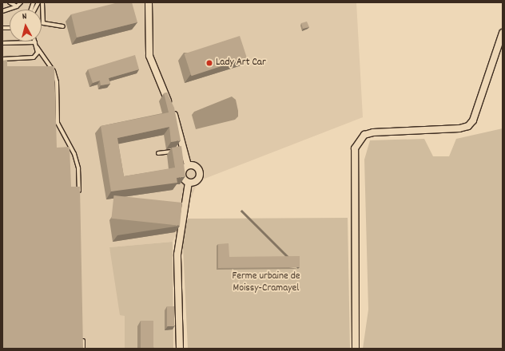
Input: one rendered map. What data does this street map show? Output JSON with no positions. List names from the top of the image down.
{
  "parks": ["Ferme urbaine de Moissy-Cramayel"],
  "places": ["Lady Art Car"],
  "north": "top"
}
